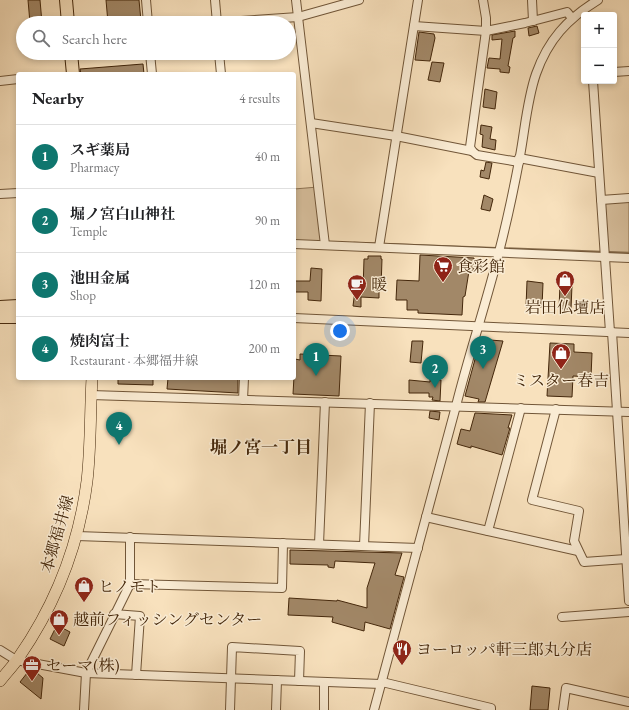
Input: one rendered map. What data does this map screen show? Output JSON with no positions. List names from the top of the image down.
{
  "streets": {
    "main road": ["本郷福井線"]
  },
  "districts": ["堀ノ宮一丁目"],
  "places": {
    "supermarket": ["食彩館"],
    "shop": [
      "岩田仏壇店",
      "ミスター春吉",
      "ヒノモト",
      "越前フィッシングセンター"
    ],
    "cafe": ["暖"],
    "restaurant": ["ヨーロッパ軒三郎丸分店"],
    "office": ["セーマ(株)"]
  },
  "page": {
    "map_buttons": ["+", "−"],
    "search": "Search here",
    "heading": ["Nearby", "4 results"],
    "list": [
      {
        "mark": "1",
        "name": "スギ薬局",
        "note": "Pharmacy",
        "value": "40 m"
      },
      {
        "mark": "2",
        "name": "堀ノ宮白山神社",
        "note": "Temple",
        "value": "90 m"
      },
      {
        "mark": "3",
        "name": "池田金属",
        "note": "Shop",
        "value": "120 m"
      },
      {
        "mark": "4",
        "name": "焼肉富士",
        "note": "Restaurant · 本郷福井線",
        "value": "200 m"
      }
    ],
    "pins": [
      "3",
      "1",
      "2",
      "4"
    ]
  }
}
